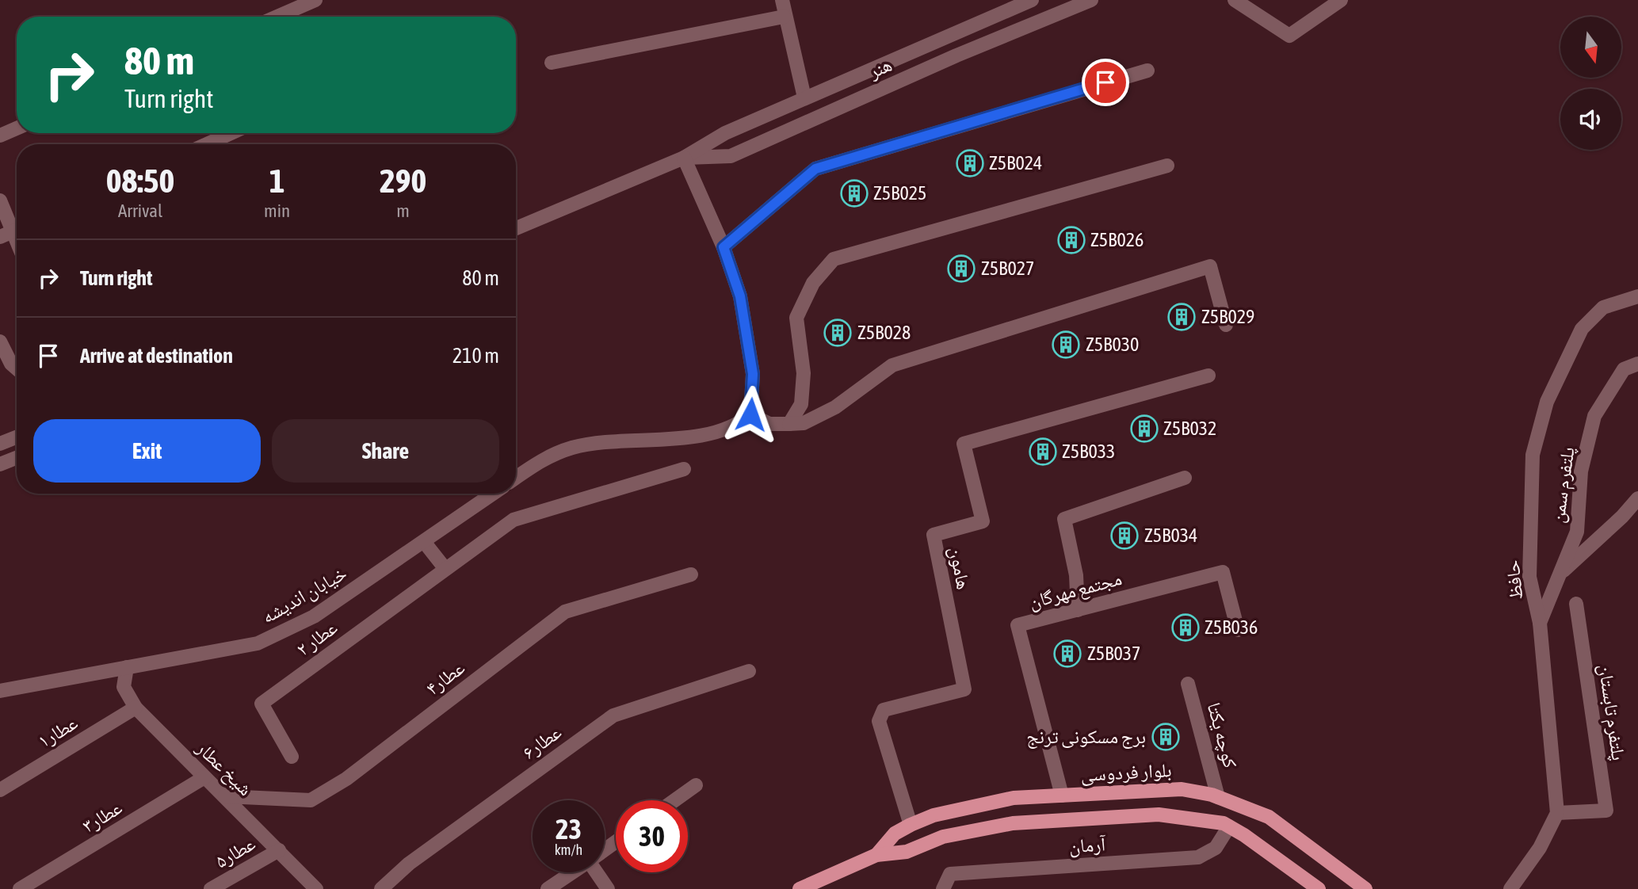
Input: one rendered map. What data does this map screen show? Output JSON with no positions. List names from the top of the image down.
{
  "streets": {
    "main road": ["بلوار فردوسی"],
    "street": [
      "هنر",
      "پلتفرم سمن",
      "هامون",
      "حافظ",
      "مجتمع مهرگان",
      "خیابان اندیشه",
      "عطار ۲",
      "عطار۴",
      "پلتفرم تابستان",
      "عطار۱",
      "کوچه یکتا",
      "عطار۶",
      "شیخ عطار",
      "عطار۳",
      "آرمان",
      "عطار۵"
    ]
  },
  "crossings": [
    ["پلتفرم سمن", "حافظ"],
    ["هامون", "بلوار فردوسی"],
    ["حافظ", "پلتفرم تابستان"],
    ["مجتمع مهرگان", "بلوار فردوسی"],
    ["خیابان اندیشه", "شیخ عطار"],
    ["عطار۴", "شیخ عطار"],
    ["عطار۱", "شیخ عطار"],
    ["کوچه یکتا", "بلوار فردوسی"],
    ["شیخ عطار", "عطار۳"],
    ["شیخ عطار", "عطار۵"],
    ["بلوار فردوسی", "آرمان"]
  ],
  "places": {
    "building": [
      "Z5B024",
      "Z5B025",
      "Z5B026",
      "Z5B027",
      "Z5B029",
      "Z5B028",
      "Z5B030",
      "Z5B032",
      "Z5B033",
      "Z5B034",
      "Z5B036",
      "Z5B037",
      "برج مسکونی ترنج"
    ]
  },
  "north": "bottom",
  "page": {
    "turn": ["80 m", "Turn right"],
    "eta": [
      "08:50",
      "Arrival",
      "1",
      "min",
      "290",
      "m"
    ],
    "list": [
      {
        "name": "Turn right",
        "value": "80 m"
      },
      {
        "name": "Arrive at destination",
        "value": "210 m"
      }
    ],
    "buttons": ["Exit", "Share"],
    "speed": "23 km/h",
    "limit": "30"
  }
}
